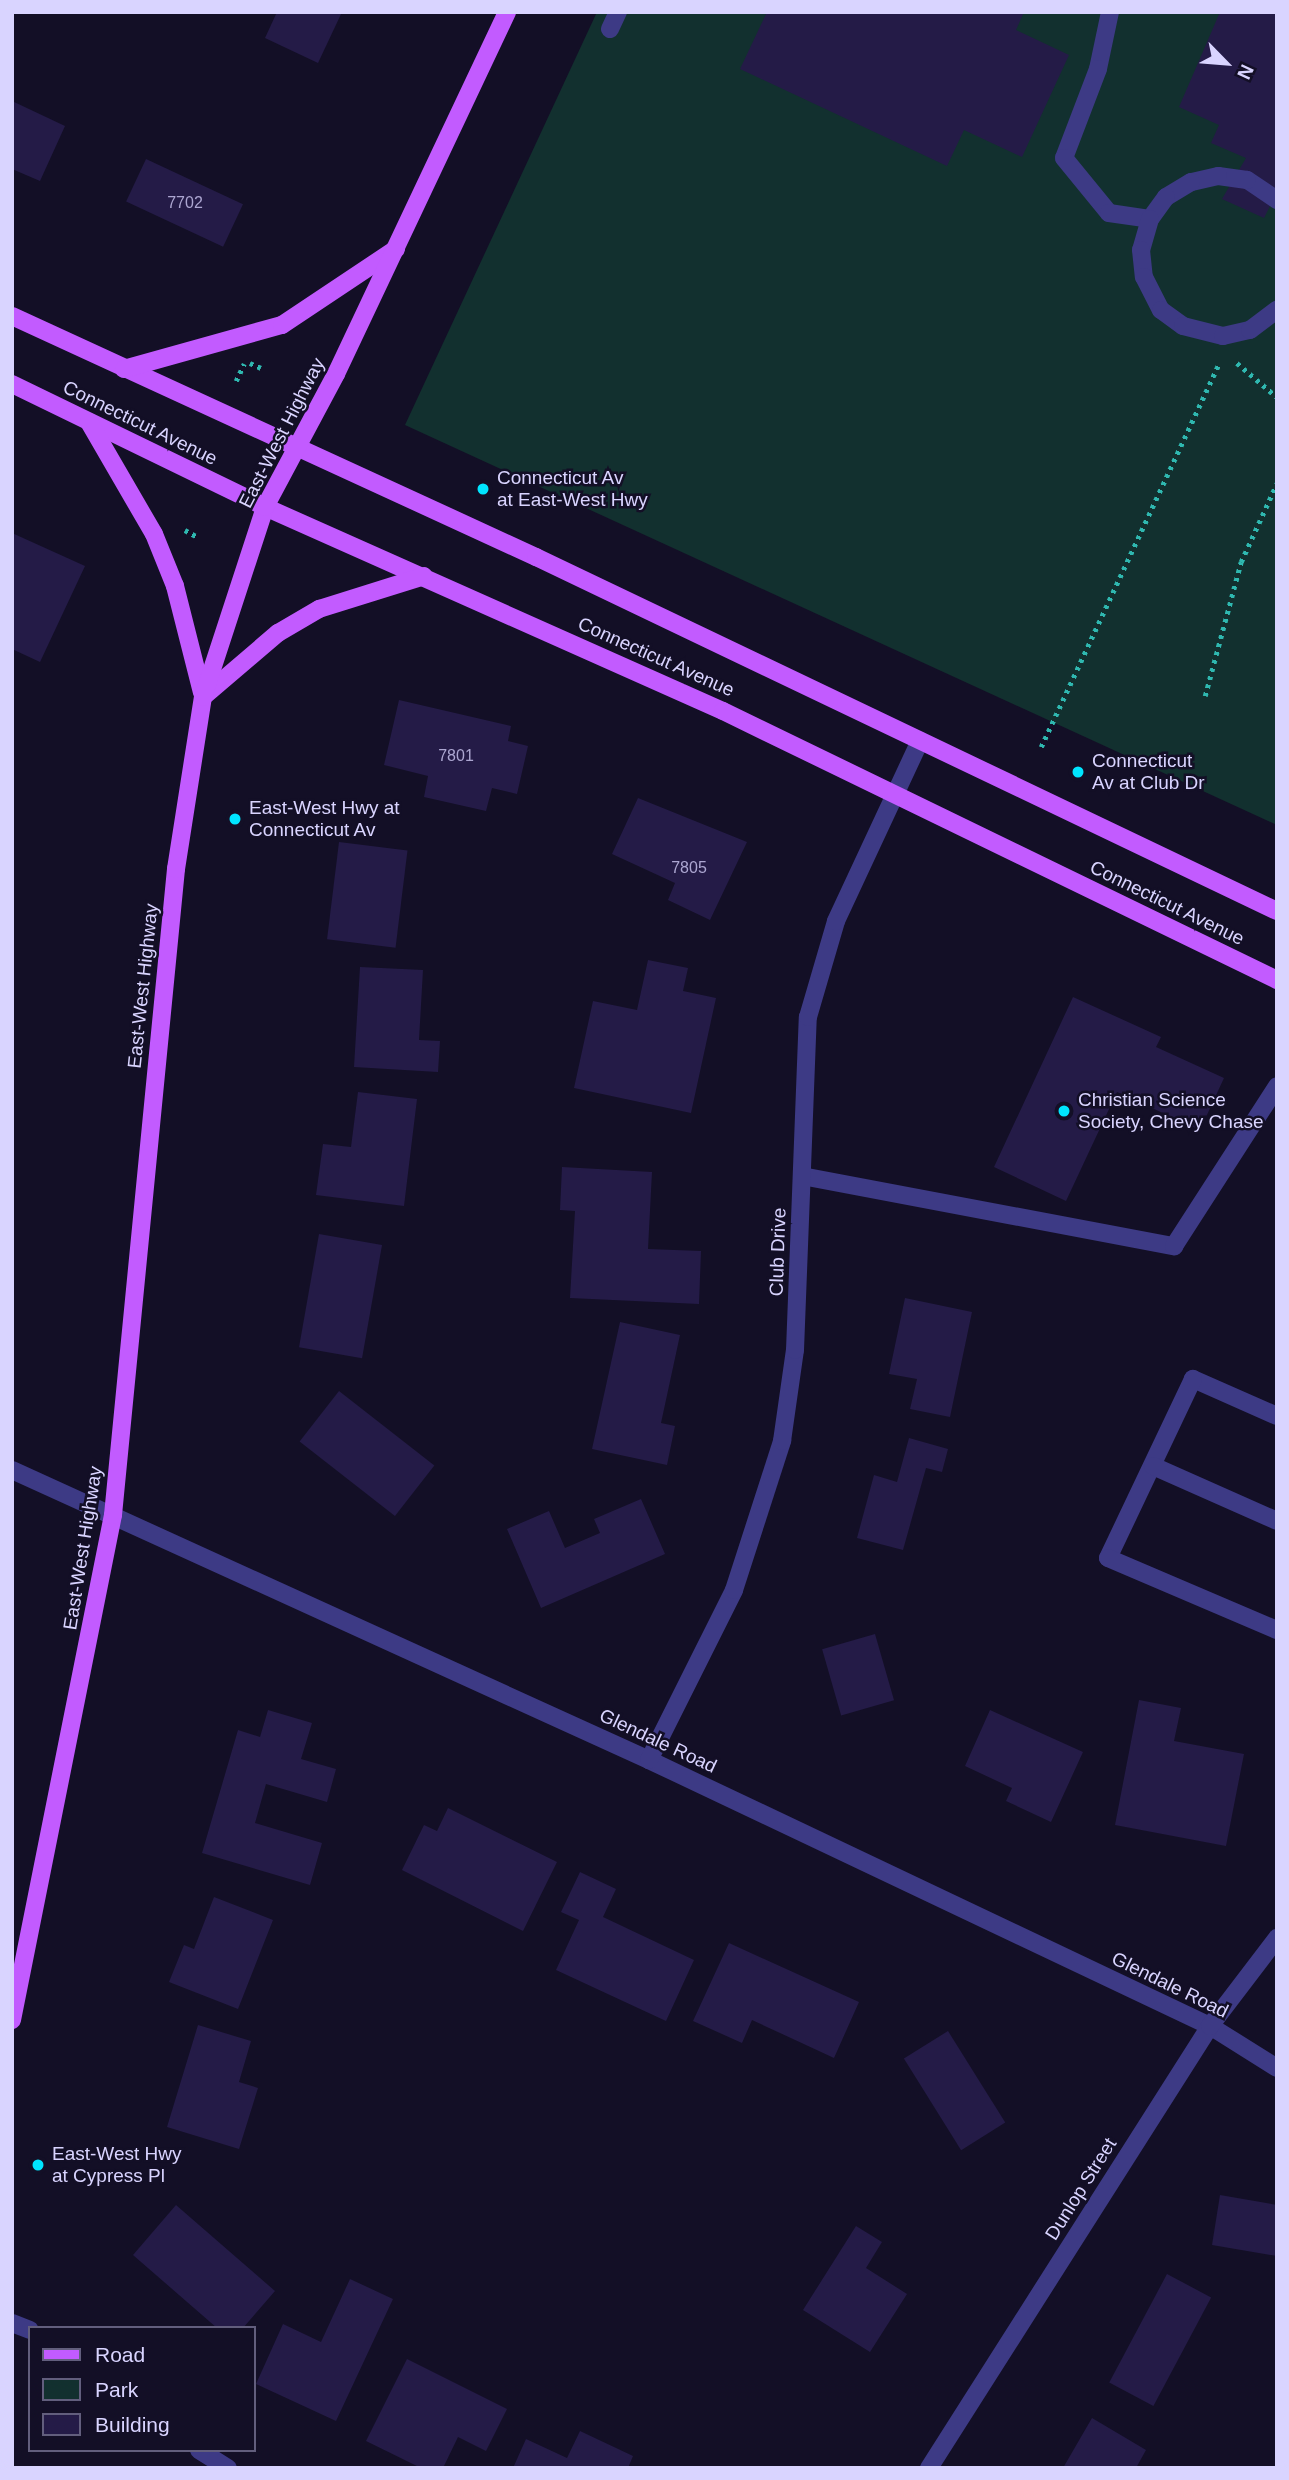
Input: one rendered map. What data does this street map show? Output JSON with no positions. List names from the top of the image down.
{
  "streets": {
    "main road": ["Connecticut Avenue", "East-West Highway"],
    "street": ["Club Drive", "Glendale Road", "Dunlop Street"]
  },
  "crossings": [
    ["Connecticut Avenue", "East-West Highway"],
    ["Connecticut Avenue", "Club Drive"],
    ["East-West Highway", "Glendale Road"],
    ["Club Drive", "Glendale Road"],
    ["Glendale Road", "Dunlop Street"]
  ],
  "places": [
    "Connecticut Av at East-West Hwy",
    "Connecticut Av at Club Dr",
    "East-West Hwy at Connecticut Av",
    "Christian Science Society, Chevy Chase",
    "East-West Hwy at Cypress Pl"
  ],
  "house_numbers": ["7702", "7801", "7805"],
  "legend": ["Road", "Park", "Building"],
  "north": "bottom right"
}
